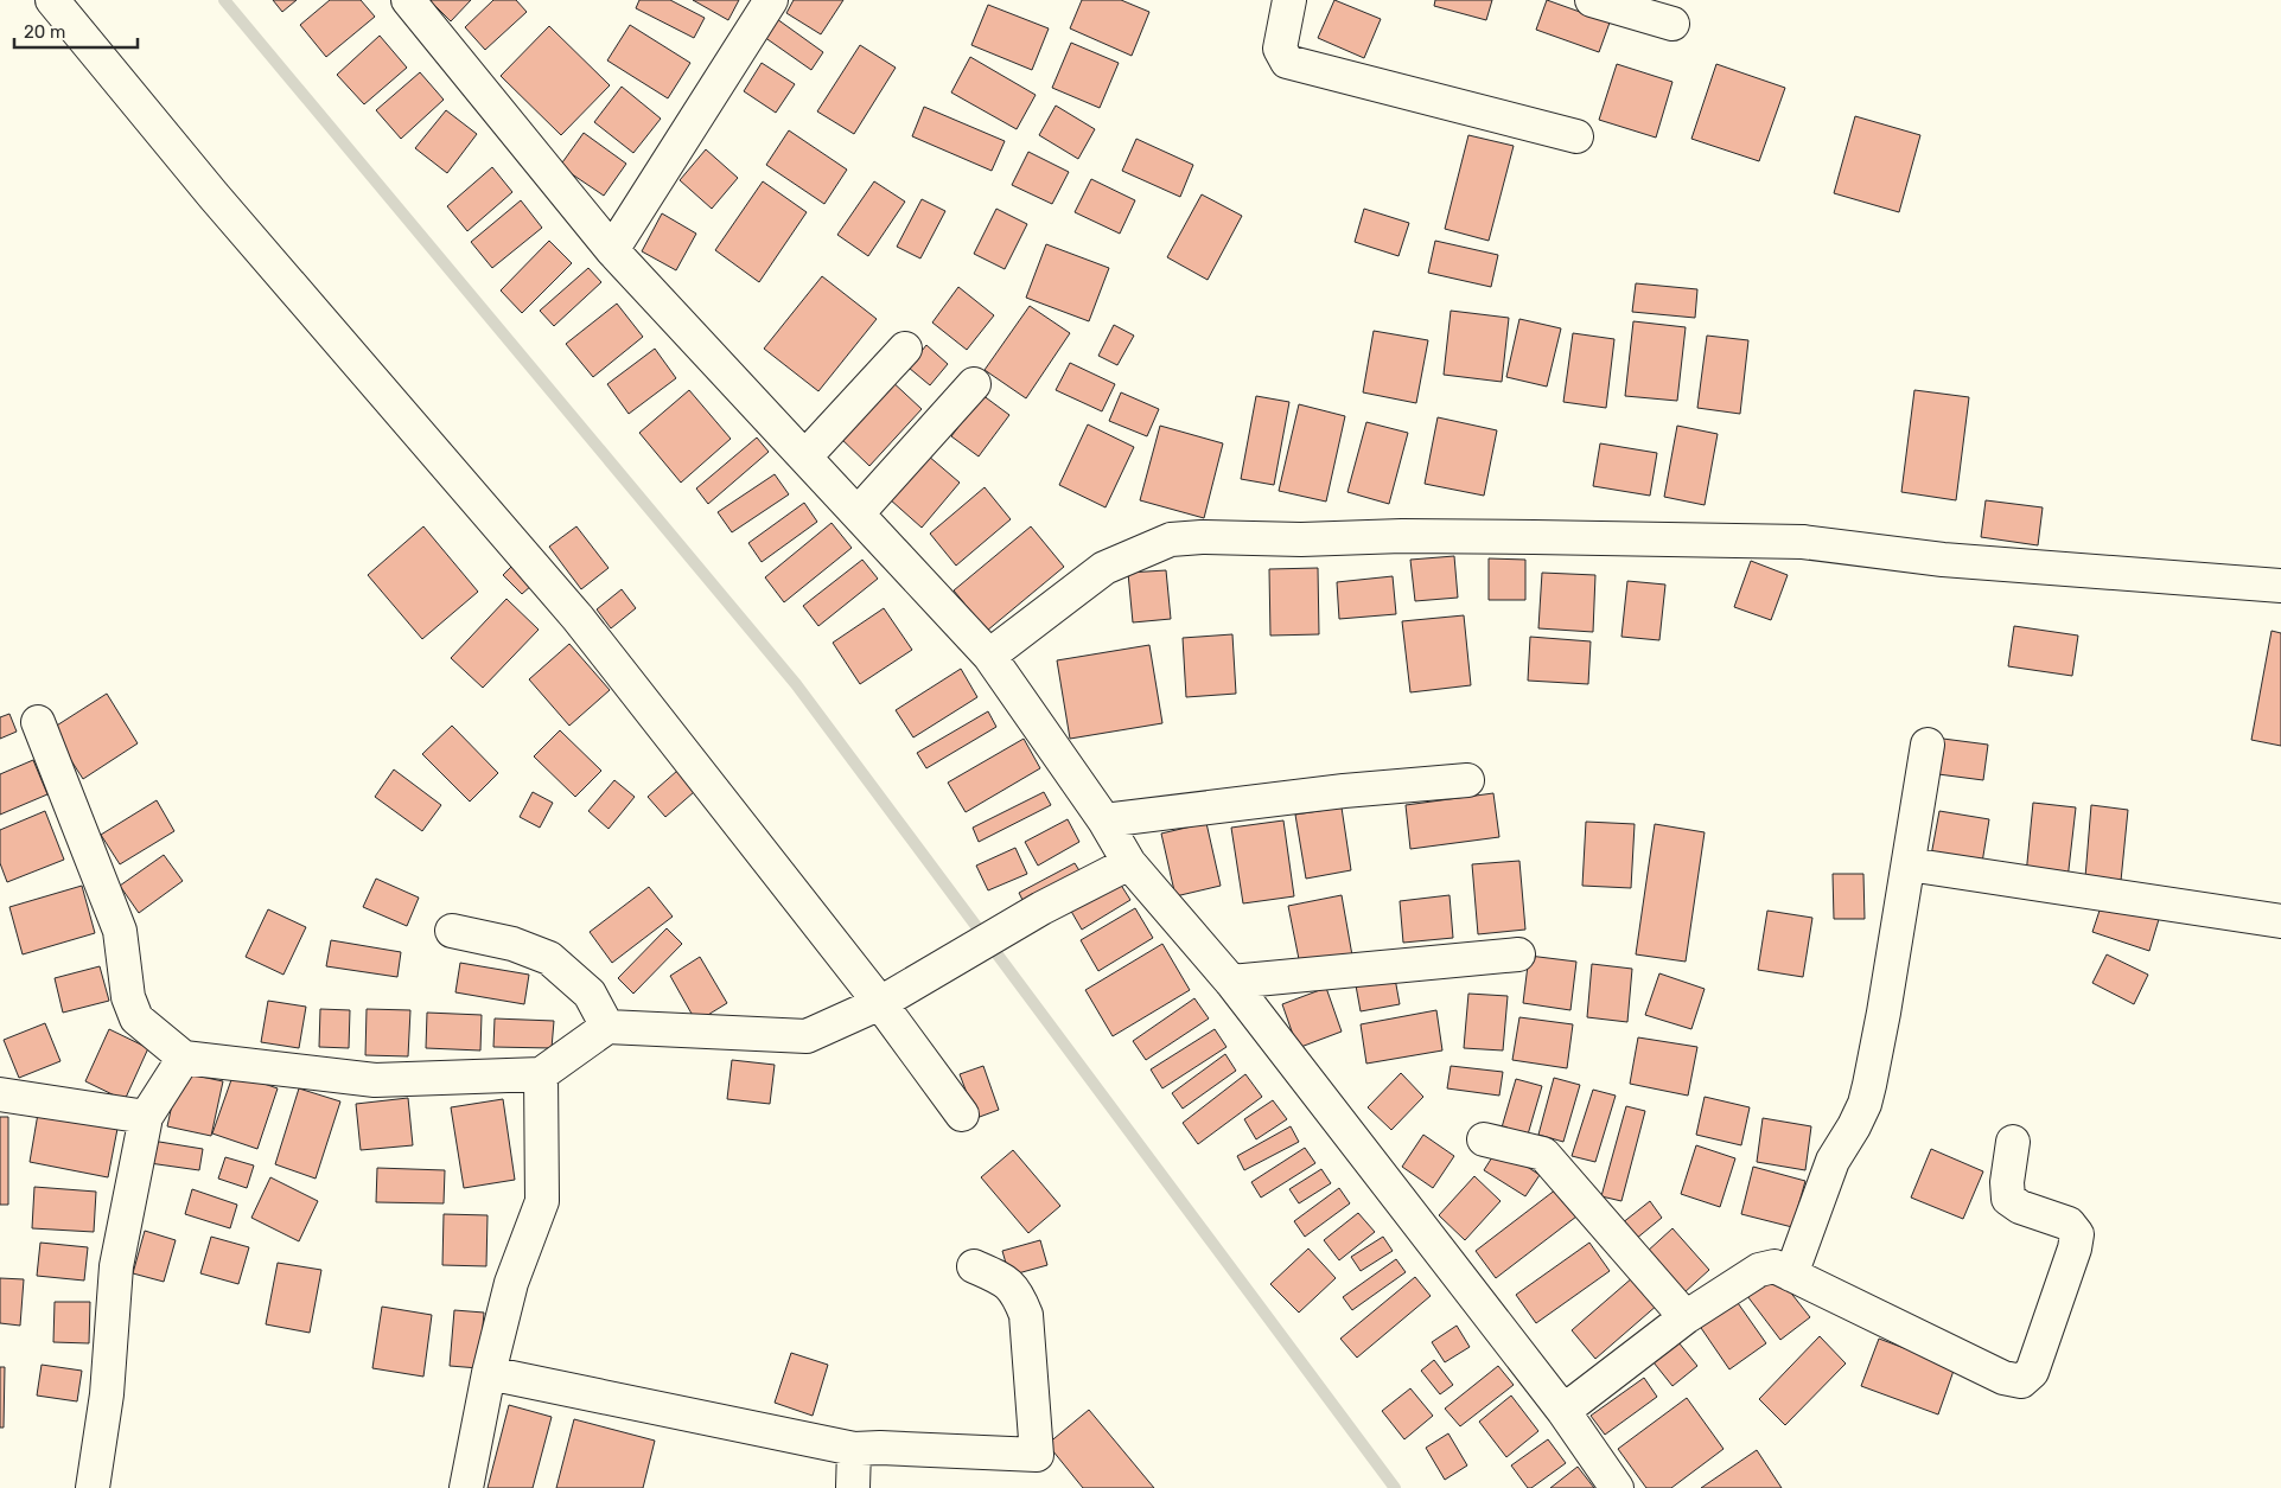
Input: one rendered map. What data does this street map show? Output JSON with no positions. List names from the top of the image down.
{
  "scale_bar": "20 m"
}
